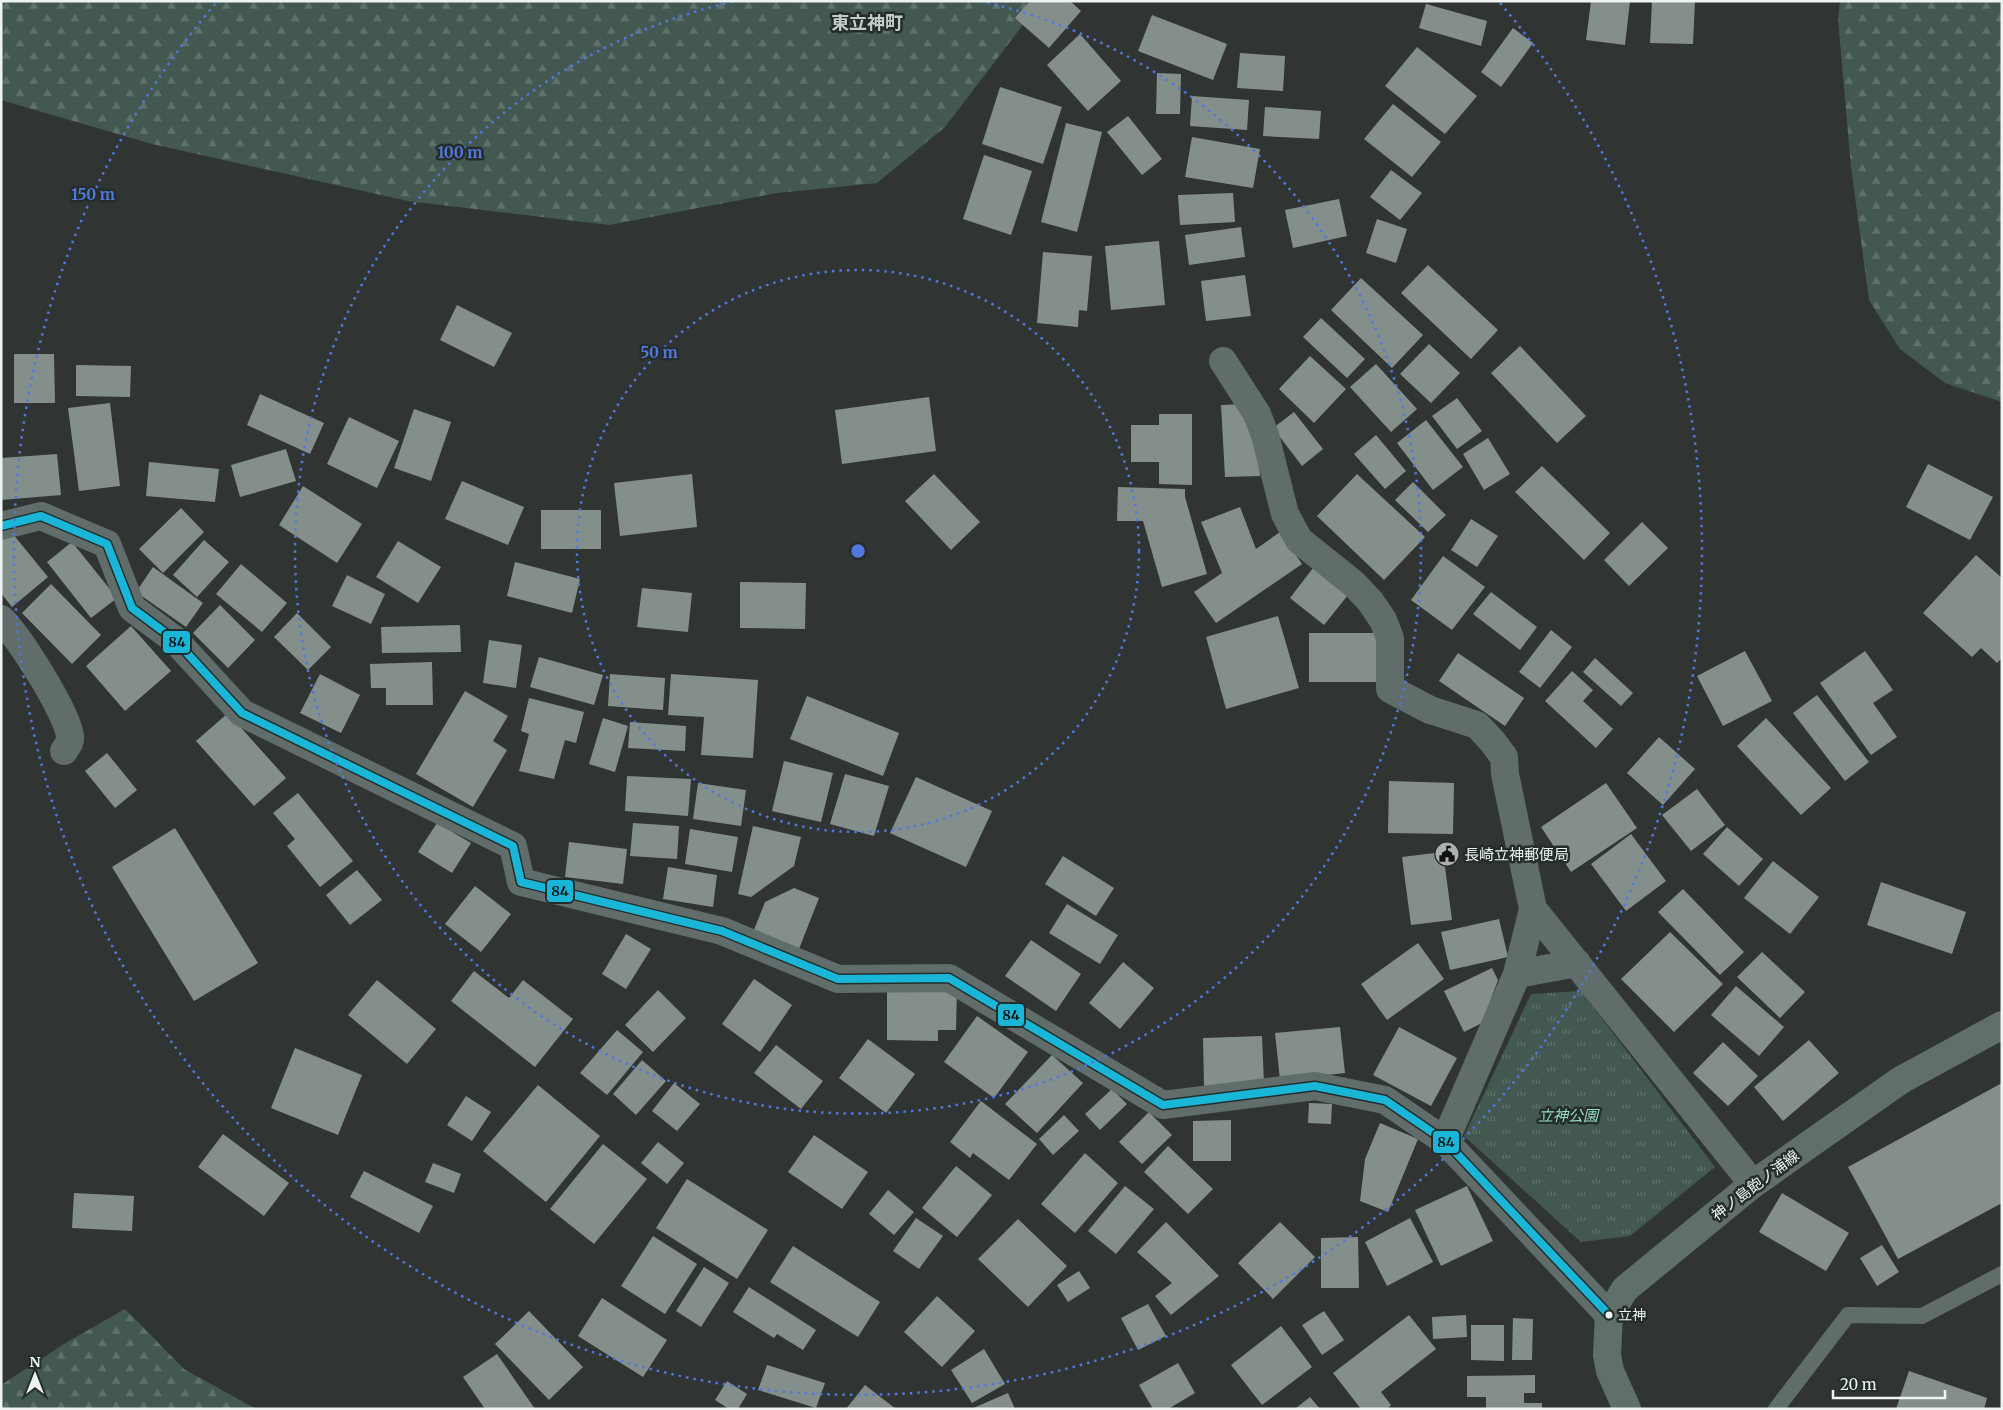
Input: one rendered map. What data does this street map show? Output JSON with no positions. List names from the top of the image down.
{
  "streets": {
    "main road": ["神ノ島飽ノ浦線"]
  },
  "districts": ["東立神町"],
  "parks": ["立神公園"],
  "places": {
    "public building": ["長崎立神郵便局"],
    "other": ["立神"]
  },
  "lines": ["transit line 84"],
  "scale_bar": "20 m",
  "north": "top",
  "rings": ["100 m", "150 m", "50 m"]
}
